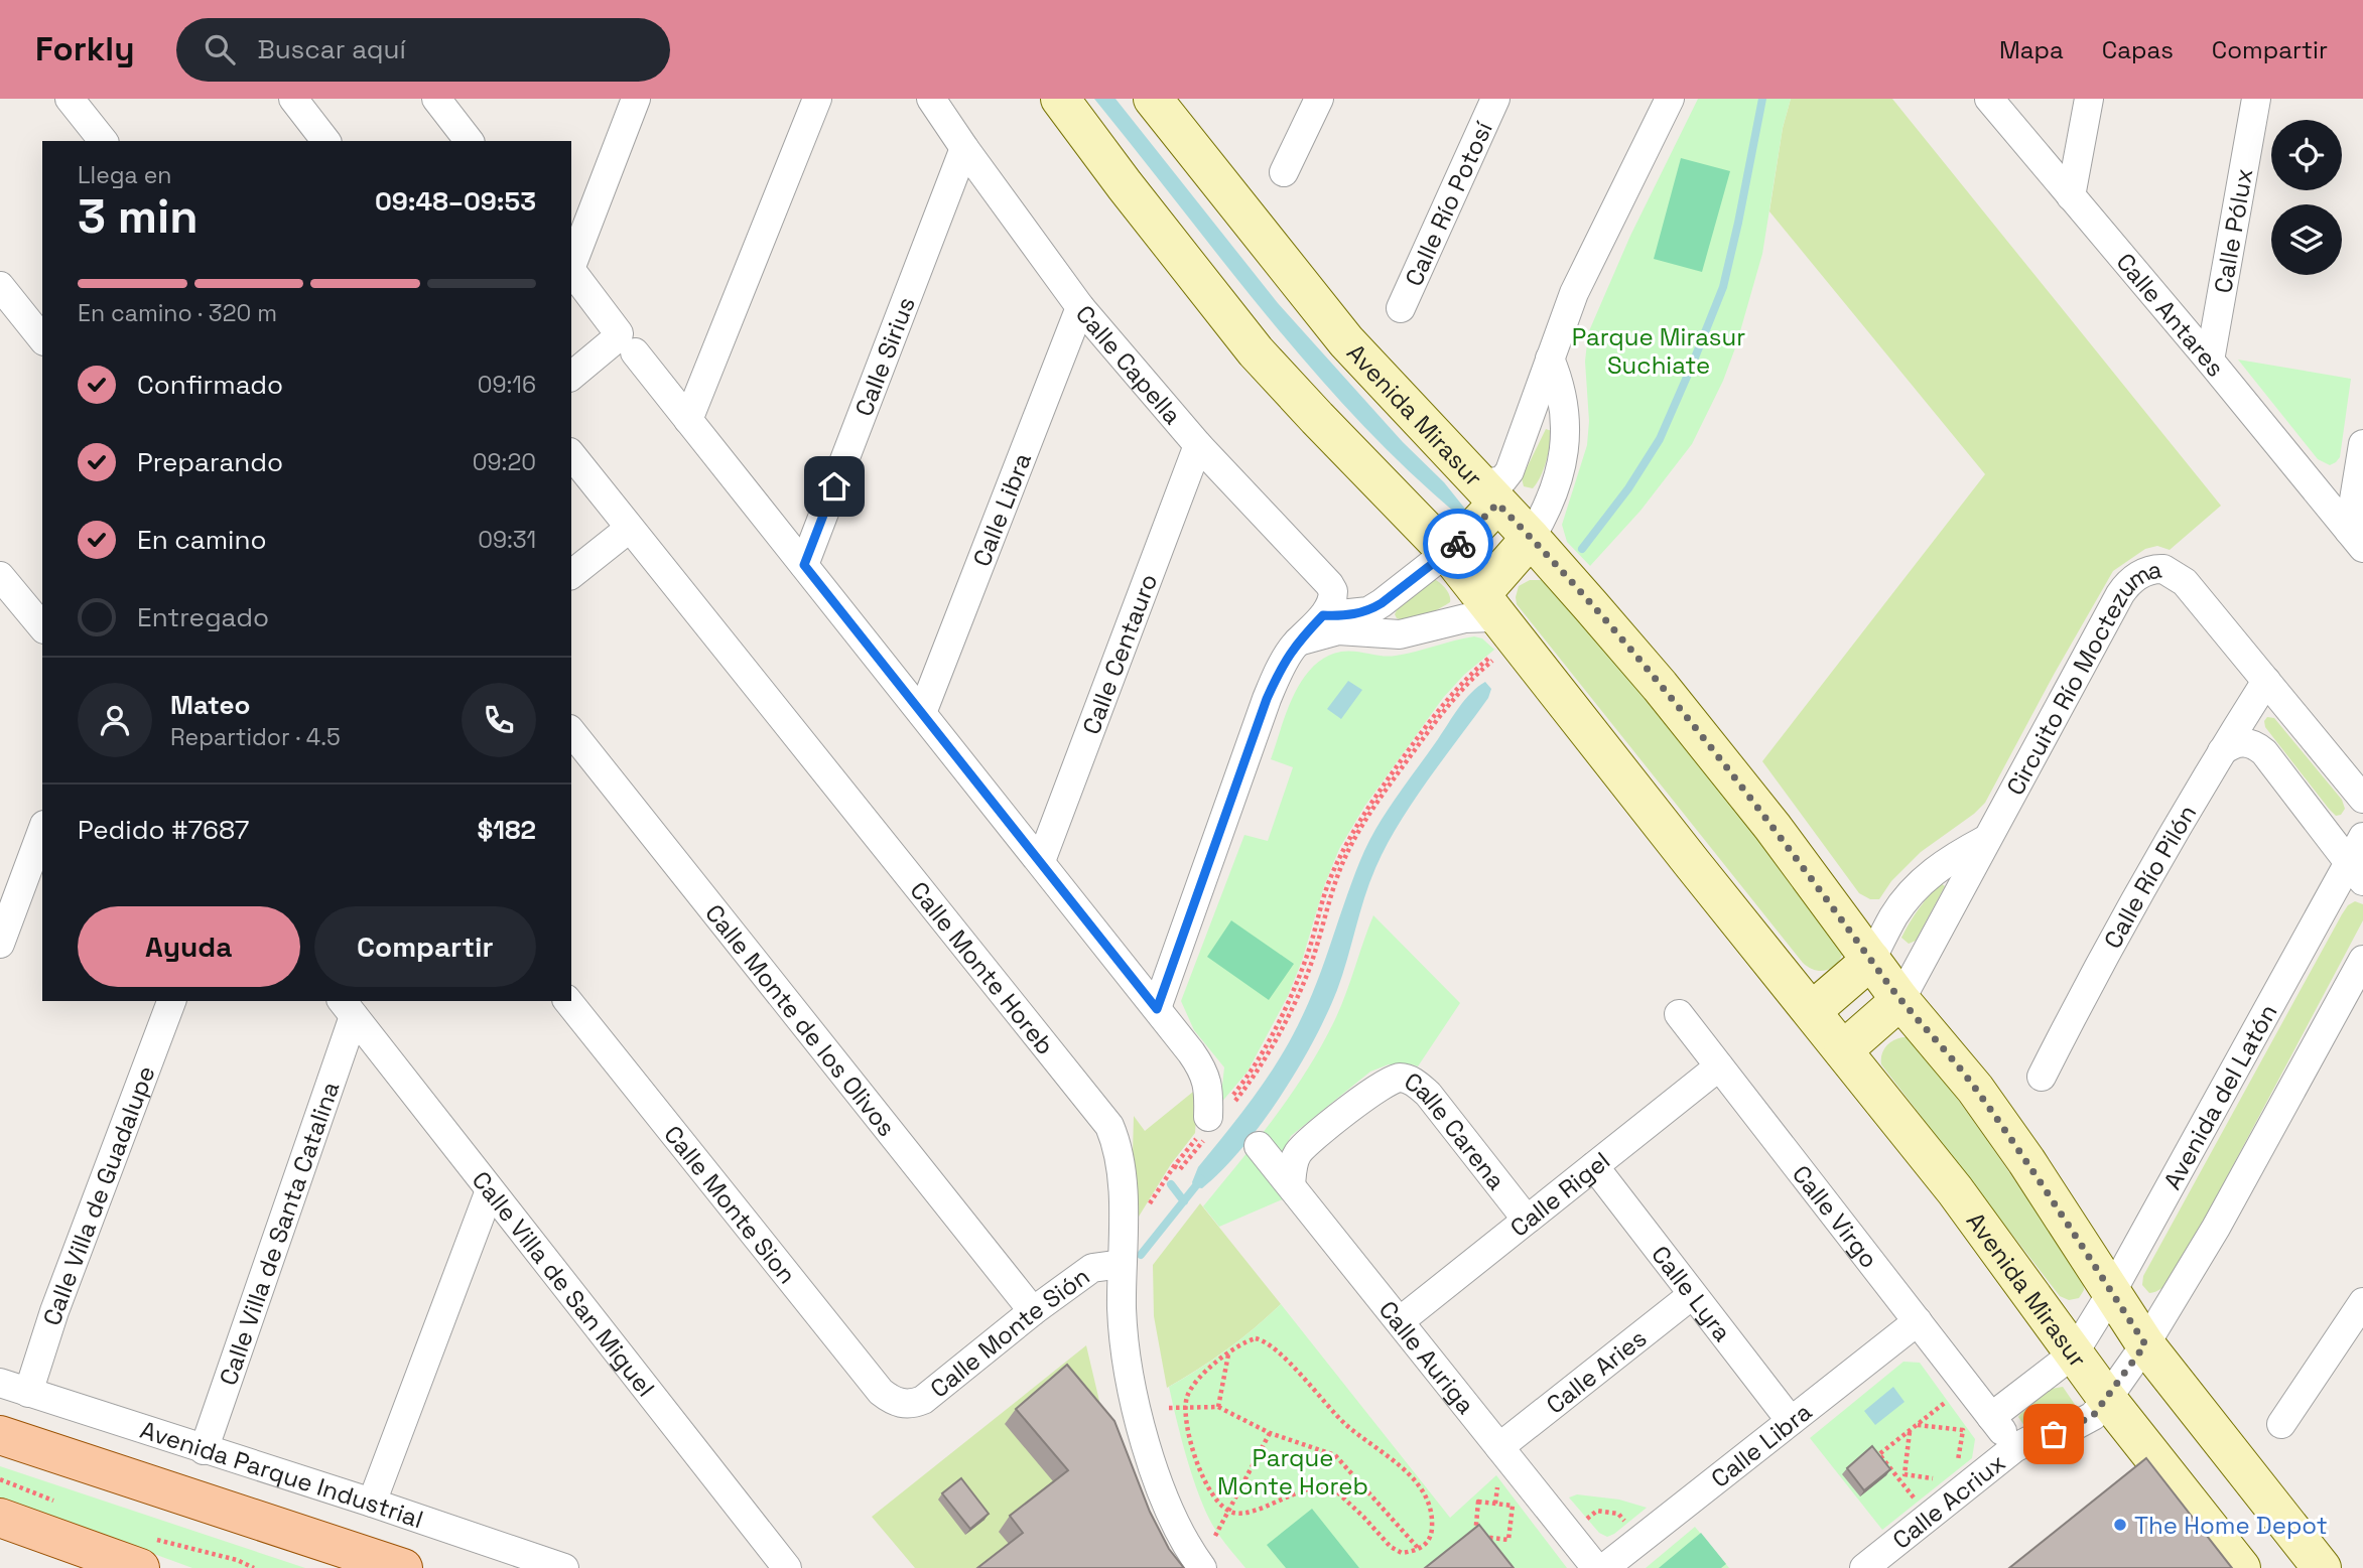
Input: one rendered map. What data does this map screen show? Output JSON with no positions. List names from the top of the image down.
{
  "streets": {
    "street": [
      "Calle Río Potosí",
      "Calle Pólux",
      "Calle Antares",
      "Calle Sirius",
      "Calle Capella",
      "Avenida Mirasur",
      "Calle Libra",
      "Calle Centauro",
      "Circuito Río Moctezuma",
      "Calle Río Pilón",
      "Calle Monte Horeb",
      "Calle Monte de los Olivos",
      "Avenida del Latón",
      "Calle Carena",
      "Calle Rigel",
      "Calle Villa de Guadalupe",
      "Calle Monte Sion",
      "Calle Virgo",
      "Calle Villa de Santa Catalina",
      "Calle Villa de San Miguel",
      "Calle Lyra",
      "Calle Monte Sión",
      "Calle Auriga",
      "Calle Aries",
      "Avenida Parque Industrial",
      "Calle Acriux"
    ]
  },
  "crossings": [
    ["Calle Pólux", "Calle Antares"],
    ["Calle Sirius", "Calle Capella"],
    ["Calle Capella", "Calle Libra"],
    ["Calle Capella", "Calle Centauro"],
    ["Avenida Mirasur", "Circuito Río Moctezuma"],
    ["Avenida Mirasur", "Avenida del Latón"],
    ["Avenida Mirasur", "Calle Acriux"],
    ["Calle Libra", "Calle Virgo"],
    ["Calle Libra", "Calle Lyra"],
    ["Circuito Río Moctezuma", "Calle Río Pilón"],
    ["Calle Monte Horeb", "Calle Monte Sión"],
    ["Calle Monte de los Olivos", "Calle Monte Sión"],
    ["Calle Carena", "Calle Rigel"],
    ["Calle Carena", "Calle Auriga"],
    ["Calle Rigel", "Calle Virgo"],
    ["Calle Rigel", "Calle Lyra"],
    ["Calle Rigel", "Calle Auriga"],
    ["Calle Villa de Guadalupe", "Avenida Parque Industrial"],
    ["Calle Monte Sion", "Calle Monte Sión"],
    ["Calle Virgo", "Calle Acriux"],
    ["Calle Villa de Santa Catalina", "Calle Villa de San Miguel"],
    ["Calle Villa de Santa Catalina", "Avenida Parque Industrial"],
    ["Calle Lyra", "Calle Aries"],
    ["Calle Auriga", "Calle Aries"]
  ],
  "parks": ["Parque Mirasur Suchiate", "Parque Monte Horeb"],
  "places": ["The Home Depot"],
  "page": {
    "header": "Forkly",
    "search": "Buscar aquí",
    "nav": ["Mapa", "Capas", "Compartir"],
    "heading": ["3 min", "Llega en", "09:48–09:53"],
    "panel": [
      "Mateo",
      "Repartidor · 4.5",
      "Pedido #7687",
      "$182"
    ],
    "bar": "En camino · 320 m",
    "list": [
      ["Confirmado", "09:16"],
      ["Preparando", "09:20"],
      ["En camino", "09:31"],
      "Entregado"
    ],
    "buttons": ["Ayuda", "Compartir"]
  }
}
